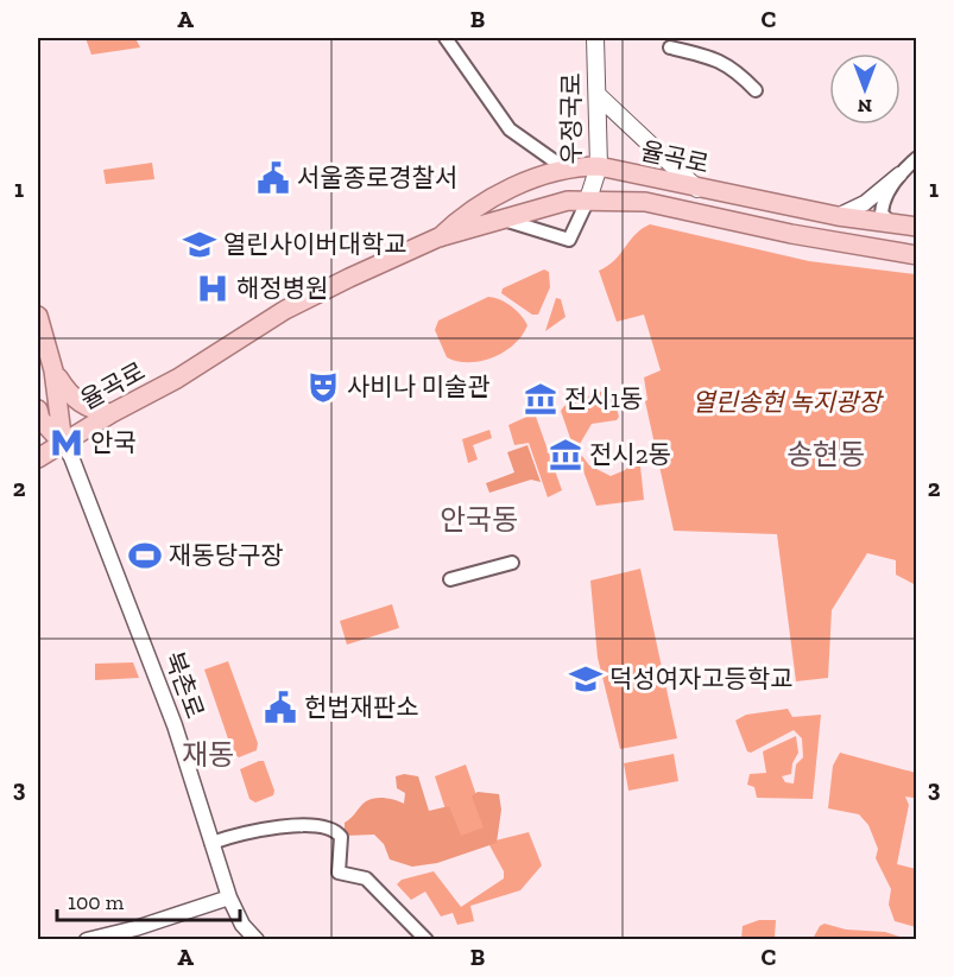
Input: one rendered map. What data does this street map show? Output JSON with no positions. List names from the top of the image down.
{
  "streets": {
    "main road": ["우정국로", "율곡로"],
    "street": ["북촌로"]
  },
  "crossings": [
    ["우정국로", "율곡로"],
    ["율곡로", "북촌로"]
  ],
  "districts": ["송현동", "안국동", "재동"],
  "parks": ["열린송현 녹지광장"],
  "places": {
    "public building": ["서울종로경찰서", "헌법재판소"],
    "school or university": ["열린사이버대학교", "덕성여자고등학교"],
    "hospital": ["해정병원"],
    "theatre": ["사비나 미술관"],
    "museum": ["전시1동", "전시2동"],
    "metro station": ["안국"],
    "sports": ["재동당구장"]
  },
  "scale_bar": "100 m",
  "north": "bottom",
  "grid": {
    "columns": ["A", "B", "C"],
    "rows": ["1", "2", "3"]
  }
}
